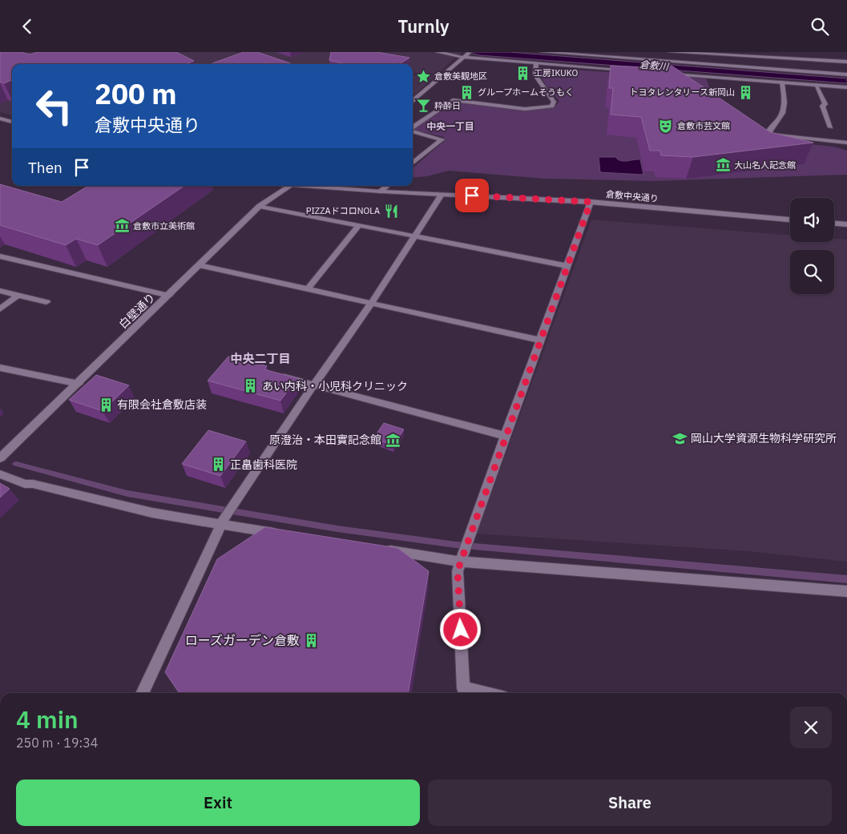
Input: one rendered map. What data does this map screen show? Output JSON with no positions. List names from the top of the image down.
{
  "streets": {
    "street": ["倉敷中央通り", "白壁通り"]
  },
  "districts": ["中央一丁目", "中央二丁目"],
  "water": ["倉敷川"],
  "places": {
    "building": [
      "工房IKUKO",
      "グループホームそうもく",
      "トヨタレンタリース新岡山",
      "あい内科・小児科クリニック",
      "有限会社倉敷店装",
      "正畠歯科医院",
      "ローズガーデン倉敷"
    ],
    "place": ["倉敷美観地区"],
    "bar": ["粋酔日"],
    "theatre": ["倉敷市芸文館"],
    "museum": ["大山名人記念館", "倉敷市立美術館", "原澄治・本田實記念館"],
    "restaurant": ["PIZZAドコロNOLA"],
    "school or university": ["岡山大学資源生物科学研究所"]
  },
  "page": {
    "header": "Turnly",
    "turn": ["200 m", "倉敷中央通り"],
    "then": "Then",
    "heading": ["4 min", "250 m · 19:34"],
    "buttons": ["Exit", "Share"]
  }
}
